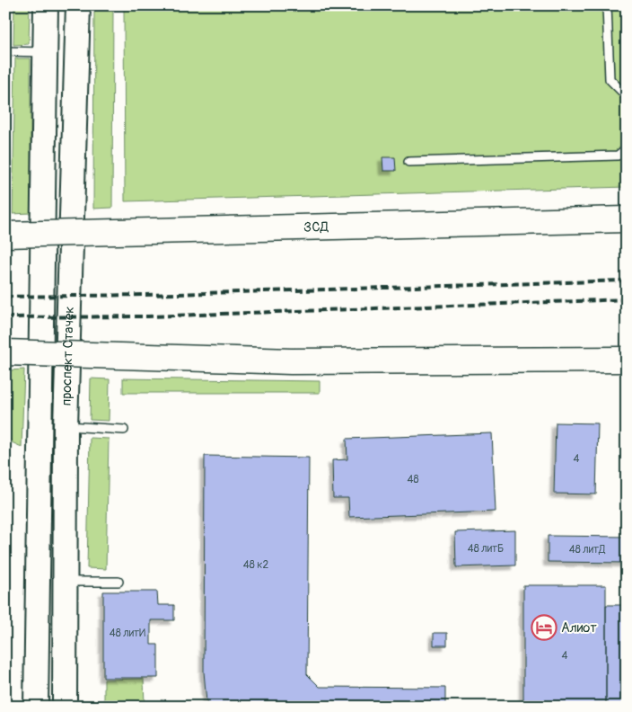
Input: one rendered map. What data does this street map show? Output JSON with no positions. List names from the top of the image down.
{
  "streets": {
    "highway": ["ЗСД"],
    "main road": ["проспект Стачек"]
  },
  "places": {
    "hotel": ["Алиот"]
  },
  "house_numbers": [
    "4",
    "48",
    "48 литБ",
    "48 литД",
    "48 к2",
    "48 литИ",
    "4"
  ]
}
